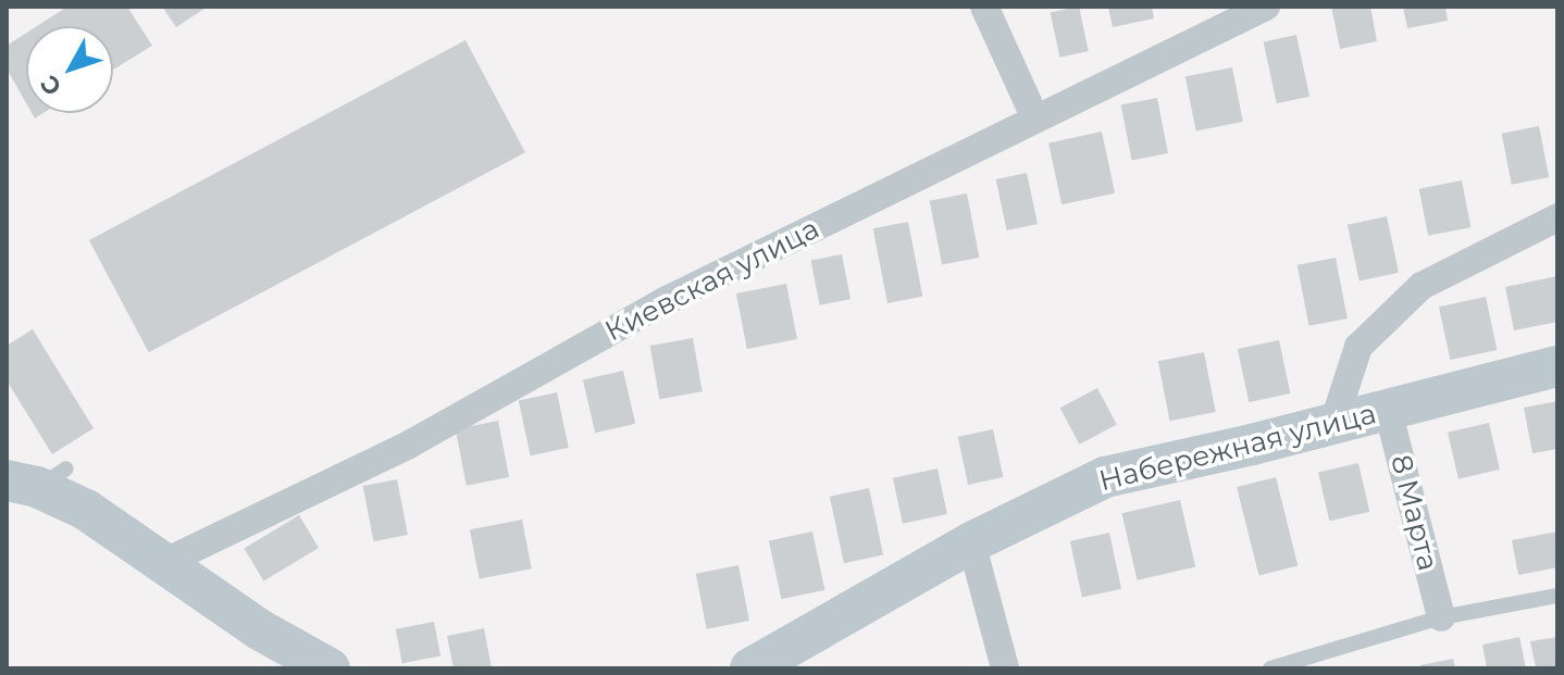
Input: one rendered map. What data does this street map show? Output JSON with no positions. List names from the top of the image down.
{
  "streets": {
    "street": ["Киевская улица", "Набережная улица", "8 Марта"]
  },
  "crossings": [
    ["Набережная улица", "8 Марта"]
  ],
  "north": "bottom left"
}
